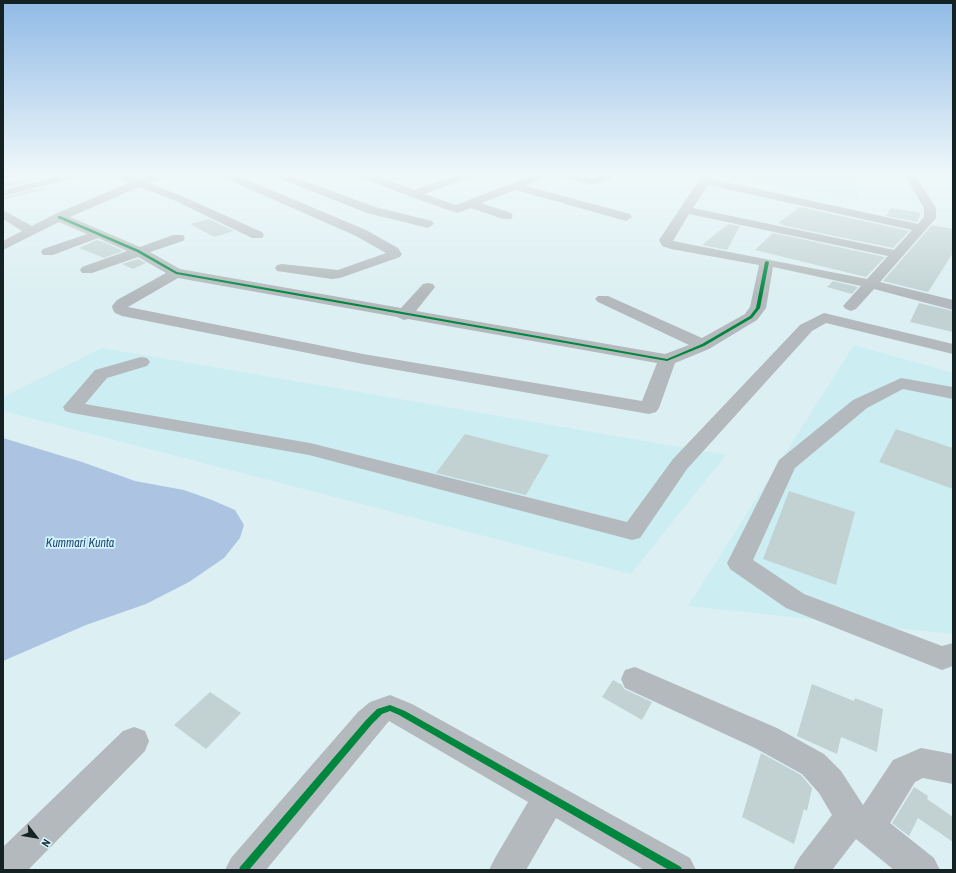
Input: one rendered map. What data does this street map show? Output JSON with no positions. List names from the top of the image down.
{
  "water": ["Kummari Kunta"],
  "north": "bottom right"
}
